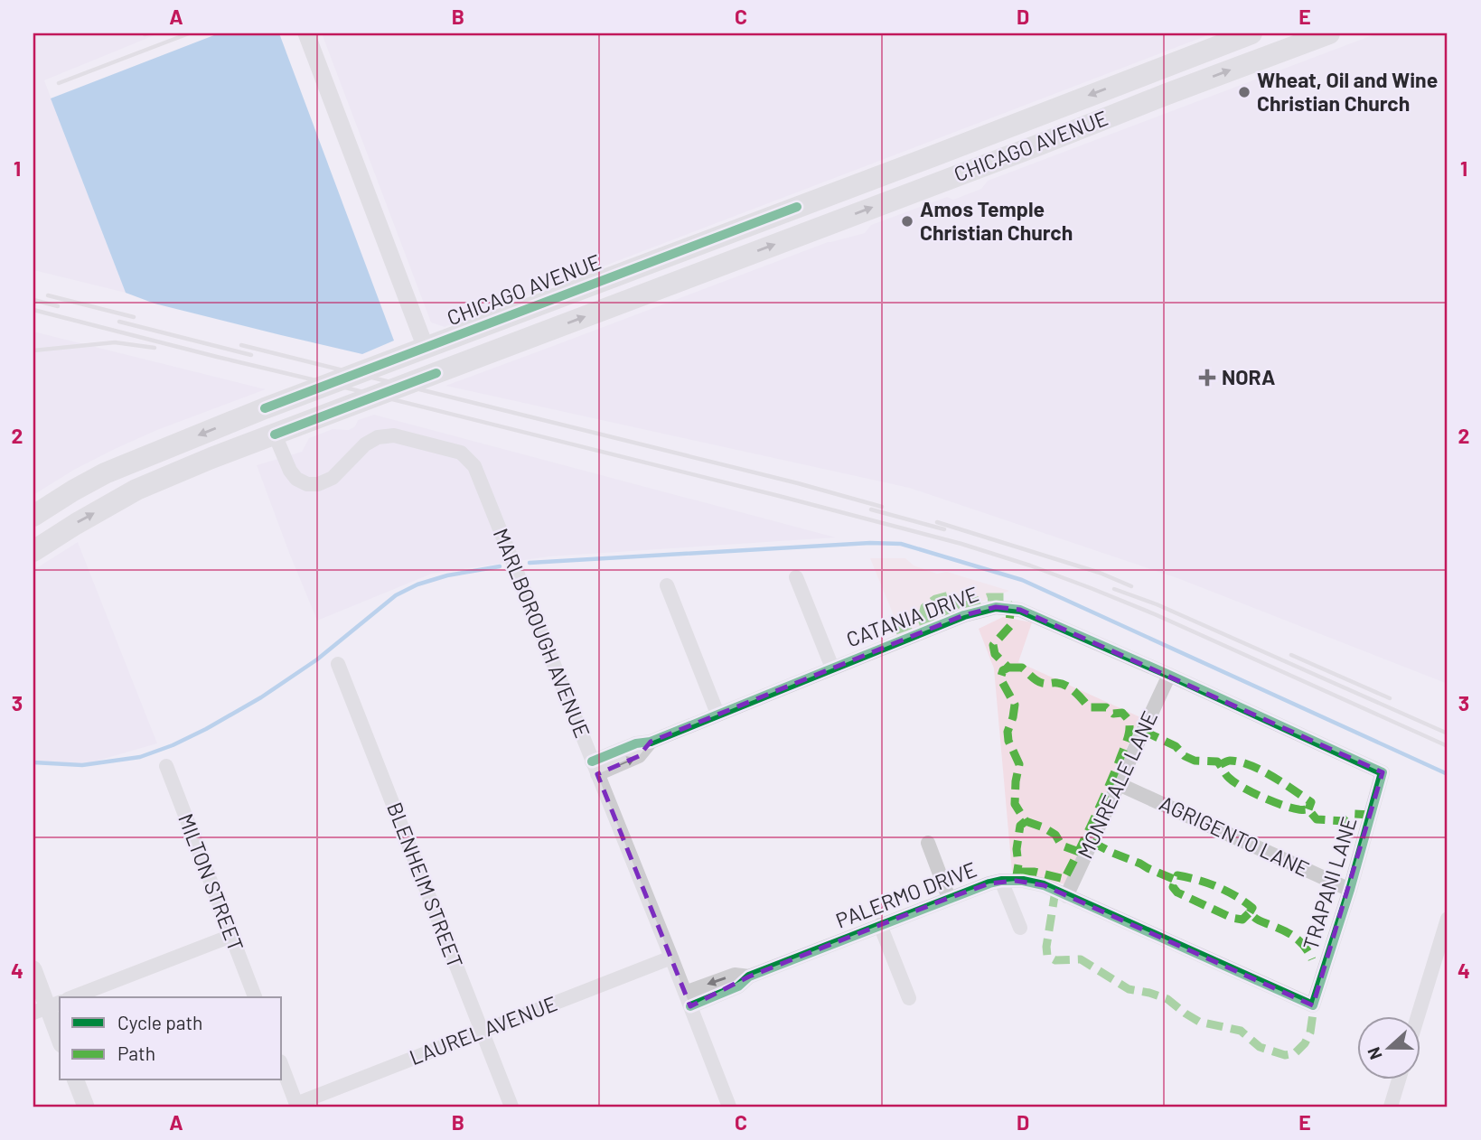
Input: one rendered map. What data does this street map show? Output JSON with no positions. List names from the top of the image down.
{
  "streets": {
    "main road": ["CHICAGO AVENUE"],
    "street": [
      "CATANIA DRIVE",
      "MARLBOROUGH AVENUE",
      "MONREALE LANE",
      "AGRIGENTO LANE",
      "MILTON STREET",
      "TRAPANI LANE",
      "BLENHEIM STREET",
      "PALERMO DRIVE",
      "LAUREL AVENUE"
    ]
  },
  "crossings": [
    ["CHICAGO AVENUE", "MARLBOROUGH AVENUE"],
    ["CATANIA DRIVE", "MARLBOROUGH AVENUE"],
    ["CATANIA DRIVE", "MONREALE LANE"],
    ["CATANIA DRIVE", "TRAPANI LANE"],
    ["MARLBOROUGH AVENUE", "PALERMO DRIVE"],
    ["MARLBOROUGH AVENUE", "LAUREL AVENUE"],
    ["MONREALE LANE", "AGRIGENTO LANE"],
    ["MONREALE LANE", "PALERMO DRIVE"],
    ["AGRIGENTO LANE", "TRAPANI LANE"],
    ["TRAPANI LANE", "PALERMO DRIVE"],
    ["BLENHEIM STREET", "LAUREL AVENUE"]
  ],
  "places": {
    "other": ["Wheat, Oil and Wine Christian Church", "Amos Temple Christian Church"],
    "health": ["NORA"]
  },
  "legend": ["Cycle path", "Path"],
  "north": "left",
  "grid": {
    "columns": [
      "A",
      "B",
      "C",
      "D",
      "E"
    ],
    "rows": [
      "1",
      "2",
      "3",
      "4"
    ]
  }
}
